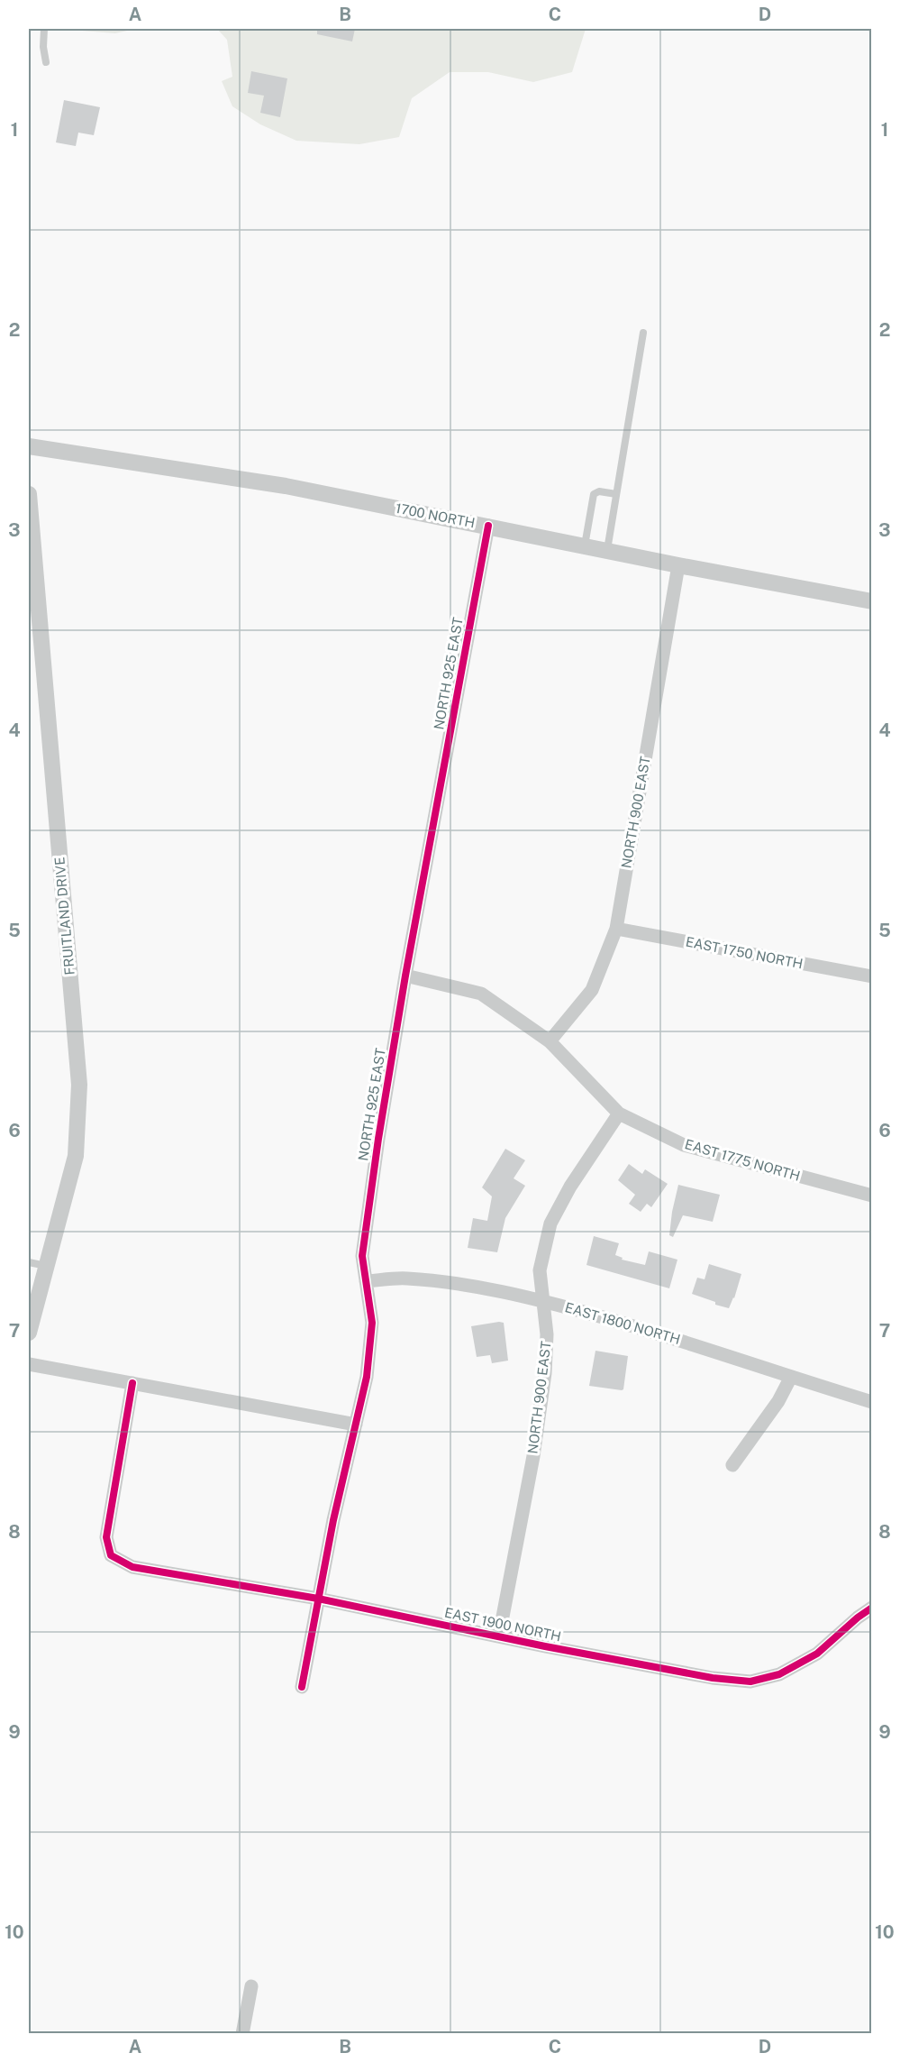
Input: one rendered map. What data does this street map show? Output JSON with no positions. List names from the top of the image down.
{
  "streets": {
    "street": [
      "1700 NORTH",
      "NORTH 925 EAST",
      "NORTH 900 EAST",
      "FRUITLAND DRIVE",
      "EAST 1750 NORTH",
      "EAST 1775 NORTH",
      "EAST 1800 NORTH",
      "EAST 1900 NORTH"
    ]
  },
  "crossings": [
    ["1700 NORTH", "NORTH 925 EAST"],
    ["1700 NORTH", "NORTH 900 EAST"],
    ["NORTH 925 EAST", "EAST 1775 NORTH"],
    ["NORTH 925 EAST", "EAST 1800 NORTH"],
    ["NORTH 925 EAST", "EAST 1900 NORTH"],
    ["NORTH 900 EAST", "EAST 1750 NORTH"],
    ["NORTH 900 EAST", "EAST 1775 NORTH"],
    ["NORTH 900 EAST", "EAST 1800 NORTH"],
    ["NORTH 900 EAST", "EAST 1900 NORTH"]
  ],
  "grid": {
    "columns": [
      "A",
      "B",
      "C",
      "D"
    ],
    "rows": [
      "1",
      "2",
      "3",
      "4",
      "5",
      "6",
      "7",
      "8",
      "9",
      "10"
    ]
  }
}
